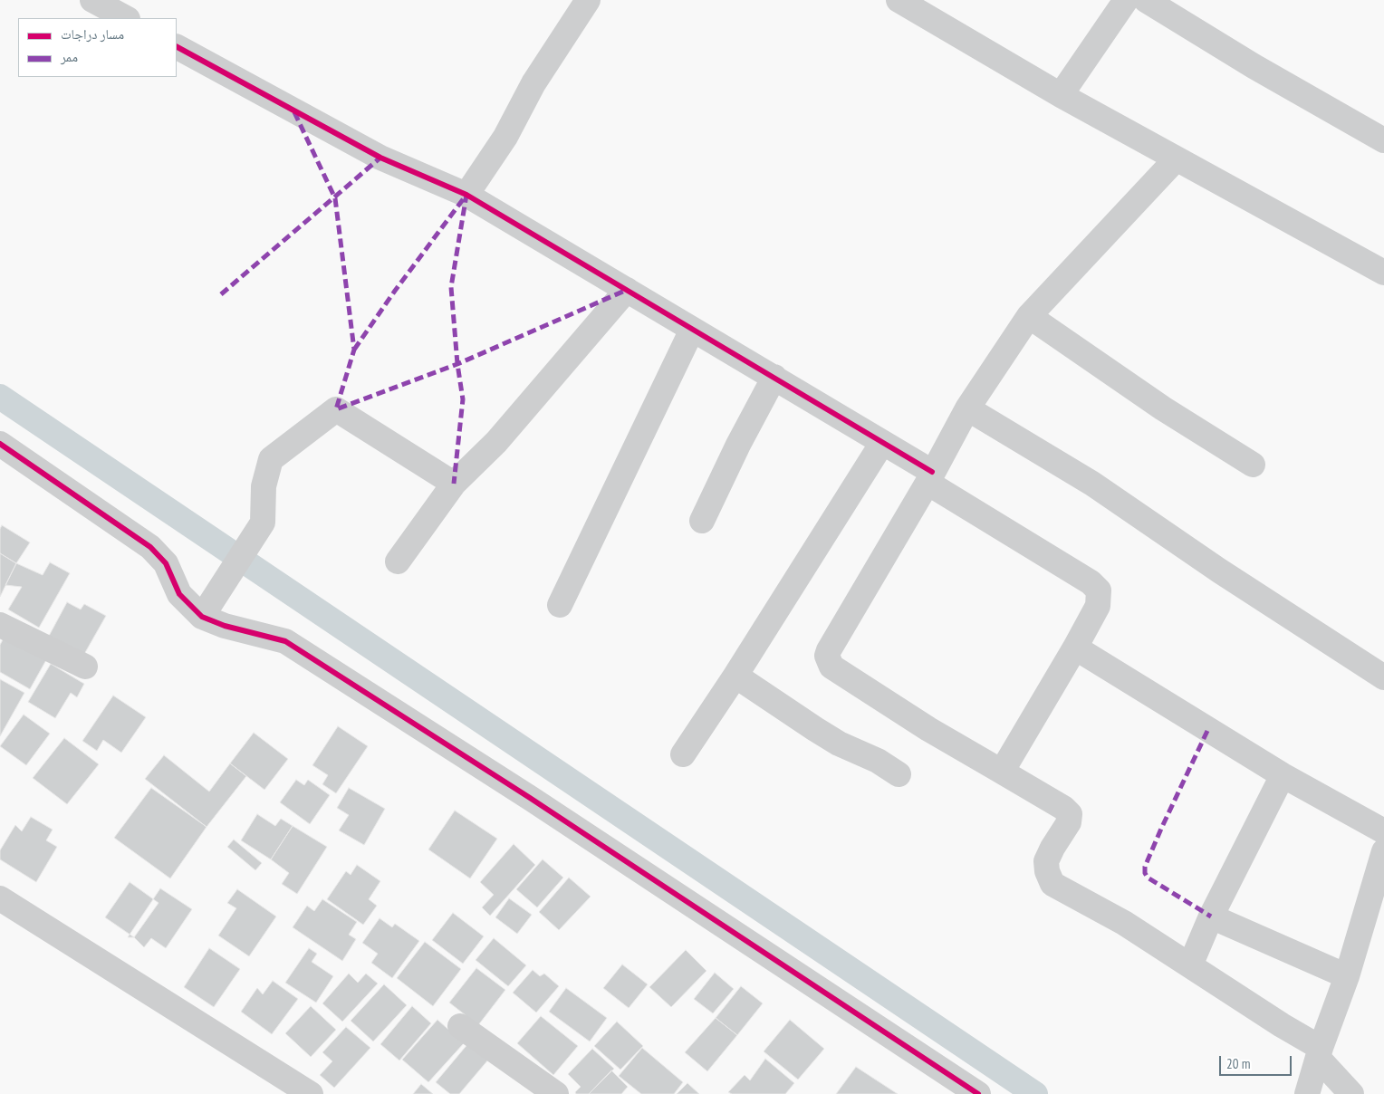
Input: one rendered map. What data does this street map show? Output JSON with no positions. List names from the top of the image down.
{
  "legend": ["مسار دراجات", "ممر"],
  "scale_bar": "20 m"
}
